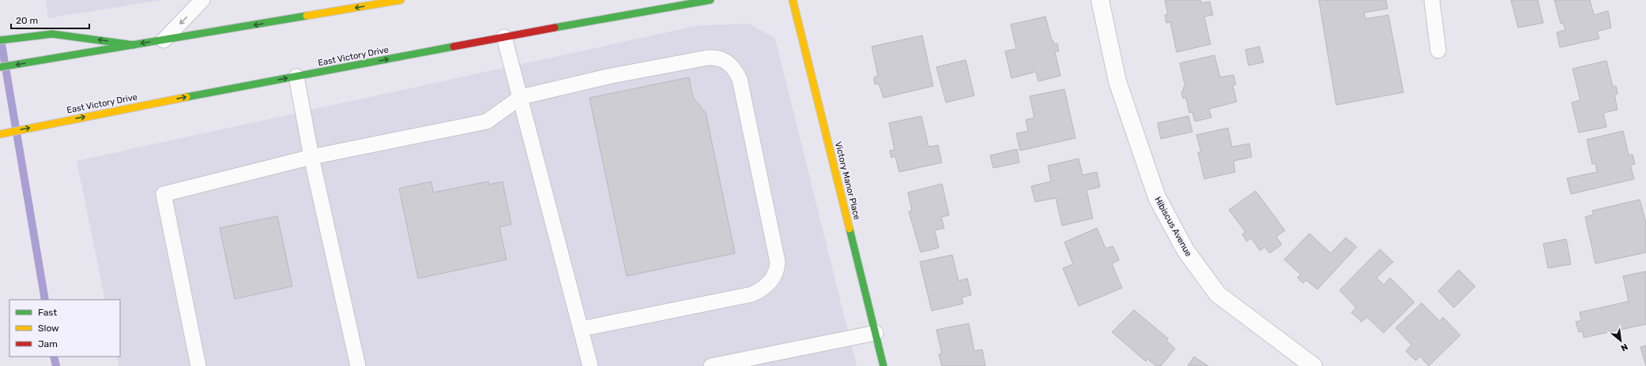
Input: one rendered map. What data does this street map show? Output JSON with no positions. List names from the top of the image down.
{
  "streets": {
    "main road": ["East Victory Drive", "Victory Manor Place"],
    "street": ["Hibiscus Avenue"]
  },
  "legend": ["Fast", "Slow", "Jam"],
  "scale_bar": "20 m",
  "north": "bottom right"
}
